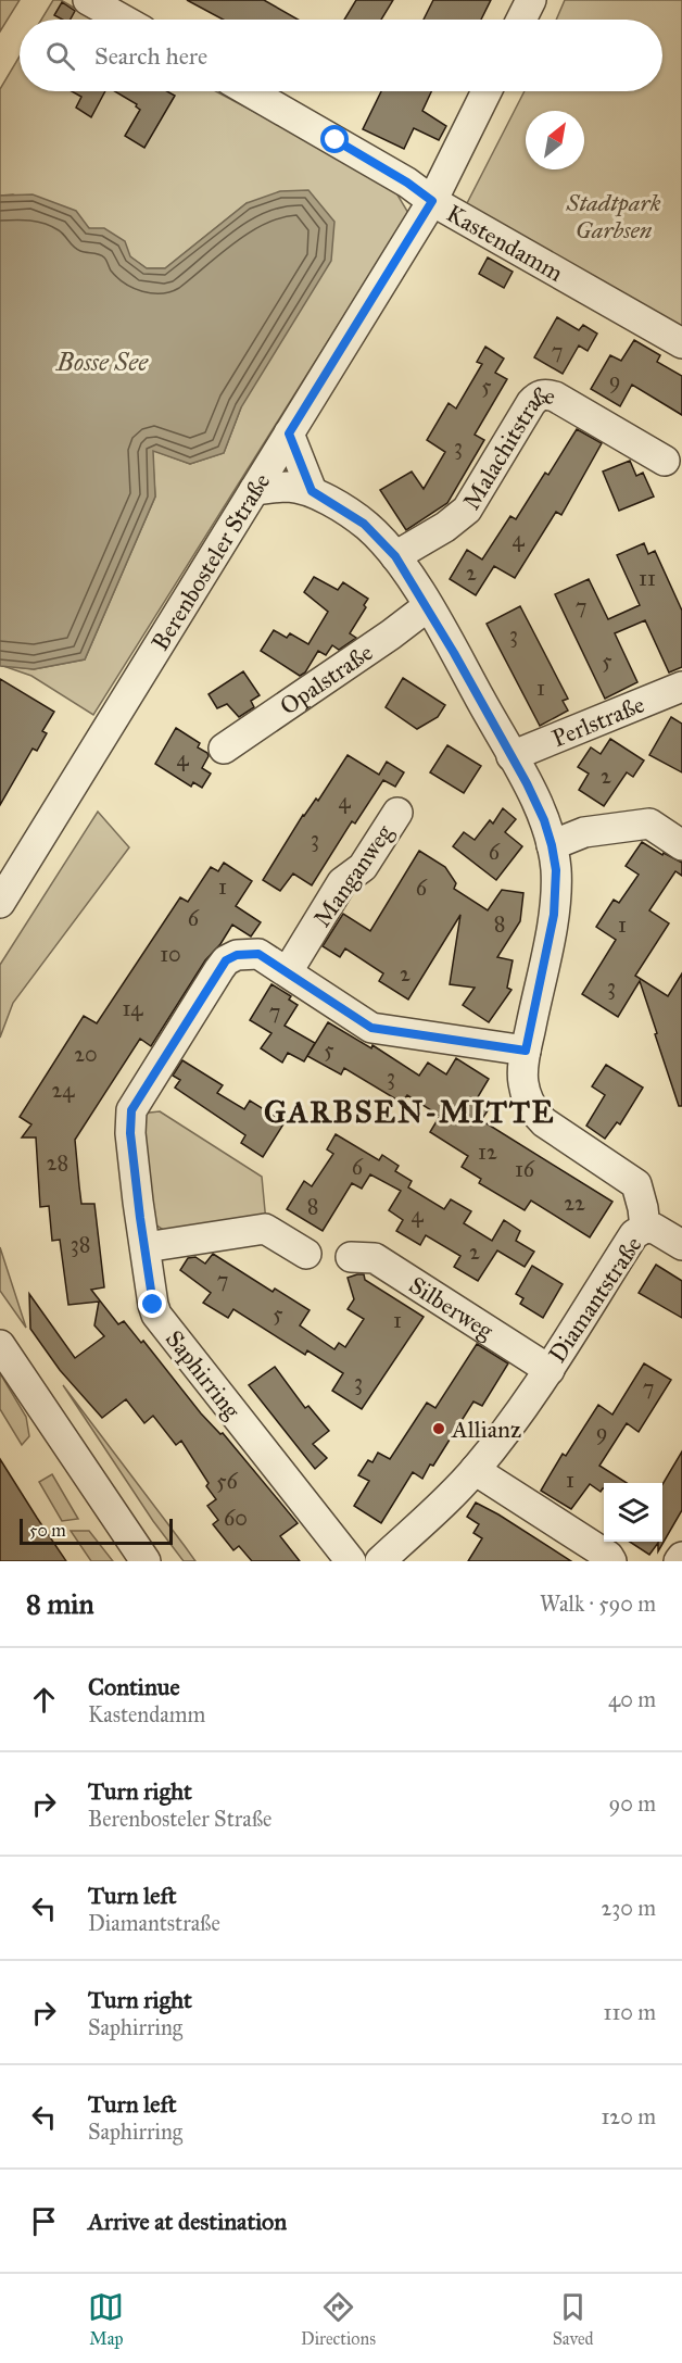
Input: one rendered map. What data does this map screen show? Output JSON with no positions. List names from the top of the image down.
{
  "streets": {
    "street": [
      "Kastendamm",
      "Malachitstraße",
      "Berenbosteler Straße",
      "Opalstraße",
      "Perlstraße",
      "Manganweg",
      "Diamantstraße",
      "Silberweg",
      "Saphirring"
    ]
  },
  "crossings": [
    ["Kastendamm", "Berenbosteler Straße"],
    ["Malachitstraße", "Diamantstraße"],
    ["Berenbosteler Straße", "Diamantstraße"],
    ["Opalstraße", "Diamantstraße"],
    ["Perlstraße", "Diamantstraße"],
    ["Manganweg", "Saphirring"],
    ["Diamantstraße", "Silberweg"],
    ["Diamantstraße", "Saphirring"]
  ],
  "districts": ["GARBSEN-MITTE"],
  "water": ["Bosse See"],
  "parks": ["Stadtpark Garbsen"],
  "places": ["Allianz"],
  "house_numbers": [
    "7",
    "9",
    "5",
    "3",
    "4",
    "2",
    "11",
    "7",
    "3",
    "5",
    "1",
    "4",
    "2",
    "4",
    "3",
    "6",
    "1",
    "6",
    "6",
    "8",
    "1",
    "10",
    "2",
    "3",
    "14",
    "7",
    "5",
    "20",
    "3",
    "24",
    "12",
    "28",
    "6",
    "16",
    "22",
    "8",
    "4",
    "38",
    "2",
    "7",
    "5",
    "1",
    "3",
    "7",
    "9",
    "1",
    "56",
    "60"
  ],
  "scale_bar": "50 m",
  "north": "top right",
  "page": {
    "search": "Search here",
    "scale": "50 m",
    "heading": ["8 min", "Walk · 590 m"],
    "list": [
      ["Continue", "Kastendamm", "40 m"],
      ["Turn right", "Berenbosteler Straße", "90 m"],
      ["Turn left", "Diamantstraße", "230 m"],
      ["Turn right", "Saphirring", "110 m"],
      ["Turn left", "Saphirring", "120 m"],
      "Arrive at destination"
    ],
    "nav": ["Map", "Directions", "Saved"]
  }
}
